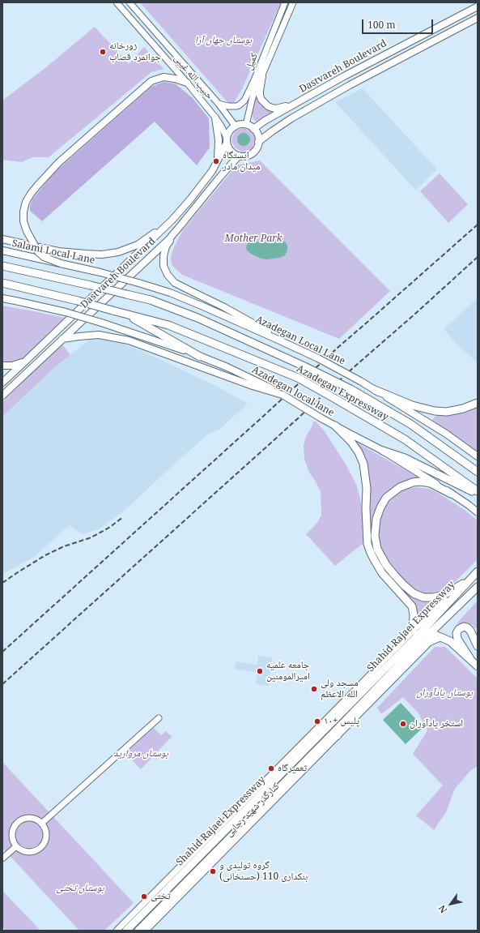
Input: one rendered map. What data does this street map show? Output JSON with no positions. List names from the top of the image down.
{
  "streets": {
    "highway": ["Azadegan Expressway", "Shahid Rajaei Expressway"],
    "main road": [
      "Dastvareh Boulevard",
      "Salami Local Lane",
      "Azadegan Local Lane",
      "Azadegan local lane"
    ],
    "street": ["کمیل", "حبیب الله غیبی", "کنارگذر شهید رجایی"]
  },
  "crossings": [
    ["کمیل", "حبیب الله غیبی"],
    ["Dastvareh Boulevard", "حبیب الله غیبی"],
    ["Salami Local Lane", "Azadegan Local Lane"],
    ["Shahid Rajaei Expressway", "کنارگذر شهید رجایی"]
  ],
  "parks": [
    "بوستان جهان آرا",
    "Mother Park",
    "بوستان یادآوران",
    "بوستان مروارید",
    "بوستان تختی"
  ],
  "places": [
    "زورخانه جوانمرد قصاب",
    "ایستگاه میدان مادر",
    "جامعه علمیه امیرالمومنین",
    "مسجد ولی الله الاعظم",
    "پلیس +۱۰",
    "استخر یادآوران",
    "تعمیرگاه",
    "گروه تولیدی و بنکداری 110 (حسنخانی)",
    "تختی"
  ],
  "scale_bar": "100 m",
  "north": "bottom left"
}
